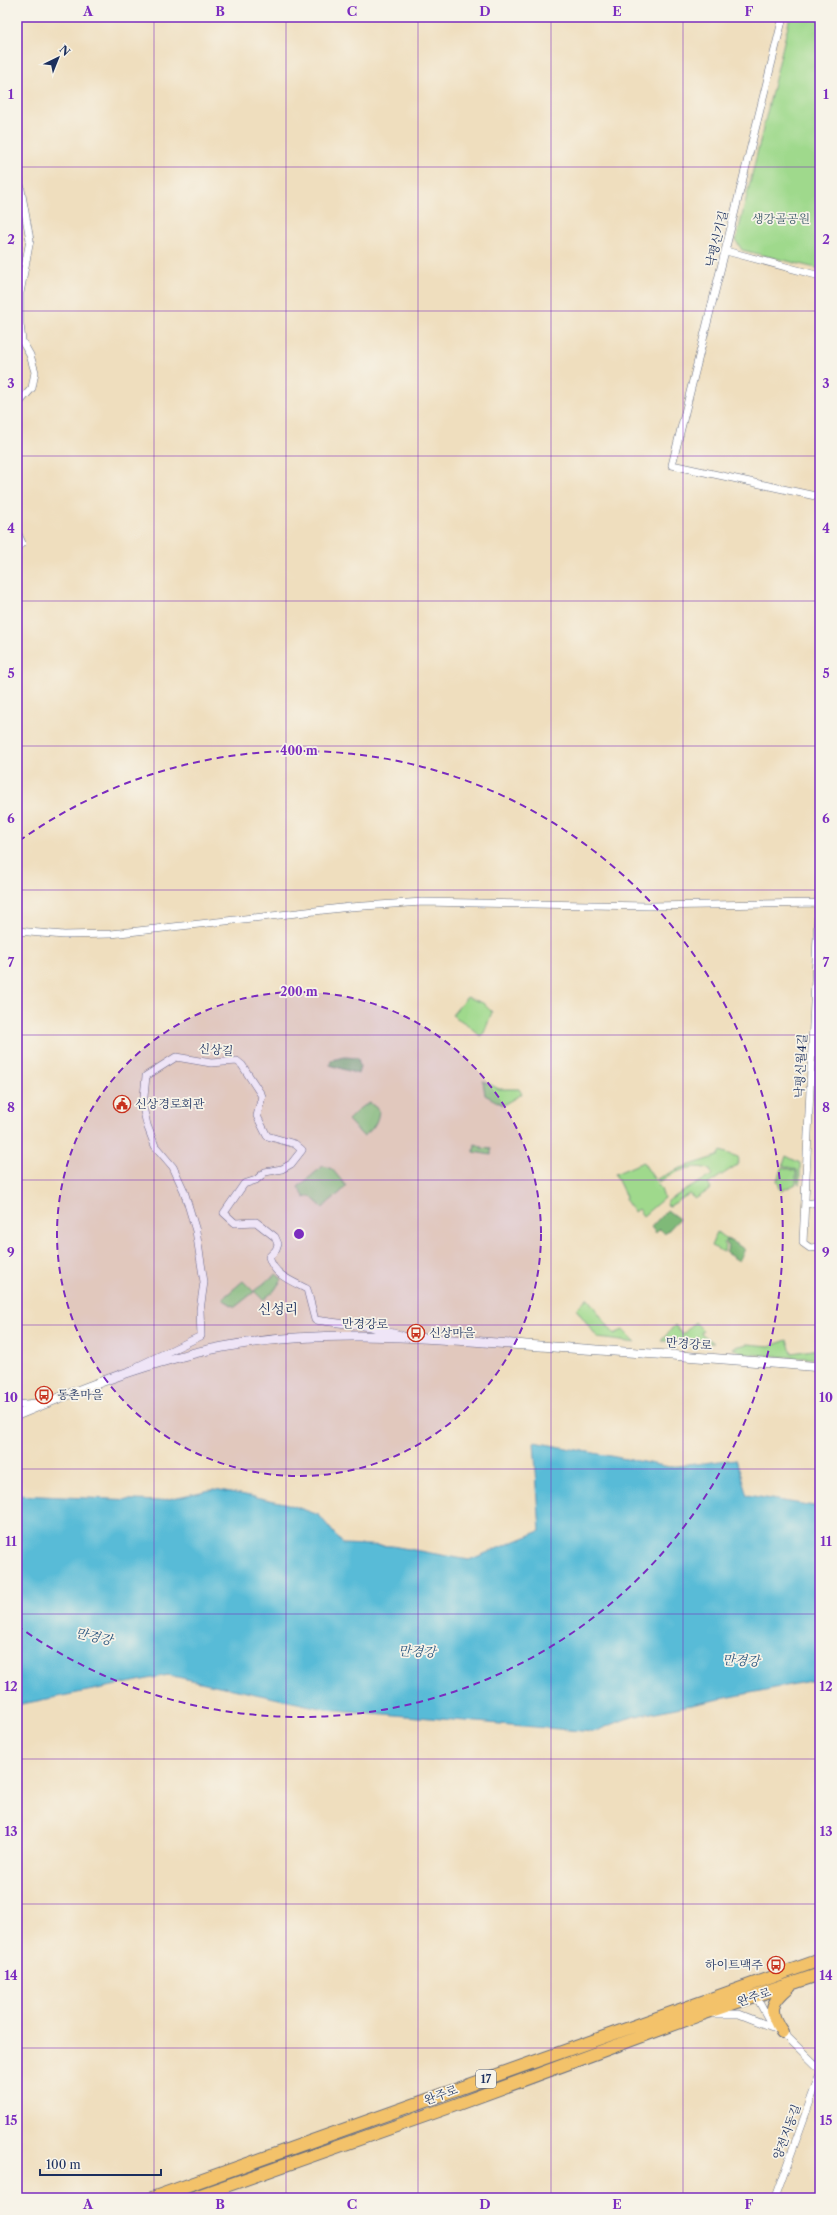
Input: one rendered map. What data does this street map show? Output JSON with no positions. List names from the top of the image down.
{
  "streets": {
    "main road": ["완주로", "17"],
    "street": [
      "낙평신기길",
      "신상길",
      "낙평신월4길",
      "만경강로",
      "양전지동길"
    ]
  },
  "crossings": [
    ["신상길", "만경강로"]
  ],
  "districts": ["신성리"],
  "water": ["만경강"],
  "parks": ["생강골공원"],
  "places": {
    "public building": ["신상경로회관"],
    "bus stop": ["신상마을", "동촌마을", "하이트맥주"]
  },
  "scale_bar": "100 m",
  "north": "top right",
  "grid": {
    "columns": [
      "A",
      "B",
      "C",
      "D",
      "E",
      "F"
    ],
    "rows": [
      "1",
      "2",
      "3",
      "4",
      "5",
      "6",
      "7",
      "8",
      "9",
      "10",
      "11",
      "12",
      "13",
      "14",
      "15"
    ]
  },
  "rings": ["400 m", "200 m"]
}
